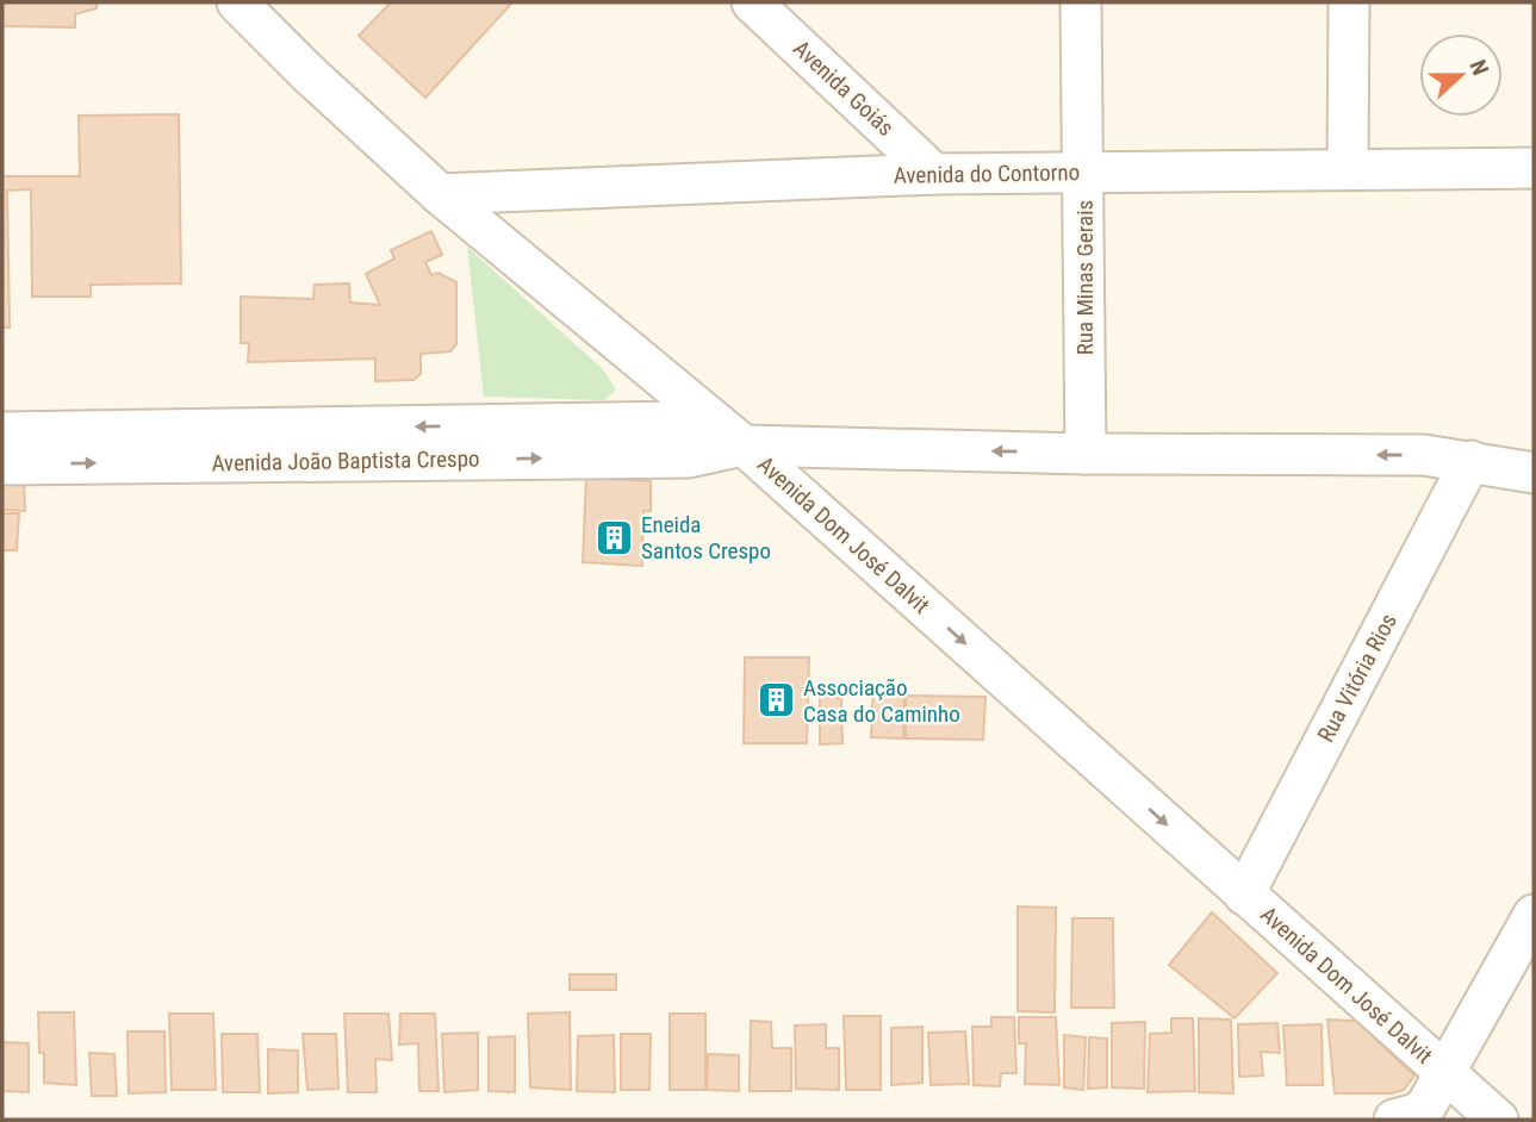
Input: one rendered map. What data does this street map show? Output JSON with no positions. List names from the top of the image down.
{
  "streets": {
    "street": [
      "Avenida Goiás",
      "Avenida do Contorno",
      "Rua Minas Gerais",
      "Avenida João Baptista Crespo",
      "Avenida Dom José Dalvit",
      "Rua Vitória Rios"
    ]
  },
  "crossings": [
    ["Avenida Goiás", "Avenida do Contorno"],
    ["Avenida do Contorno", "Rua Minas Gerais"],
    ["Avenida do Contorno", "Avenida Dom José Dalvit"],
    ["Avenida Dom José Dalvit", "Rua Vitória Rios"]
  ],
  "one_way": ["Avenida Dom José Dalvit"],
  "places": {
    "building": ["Eneida Santos Crespo", "Associação Casa do Caminho"]
  },
  "north": "right"
}
